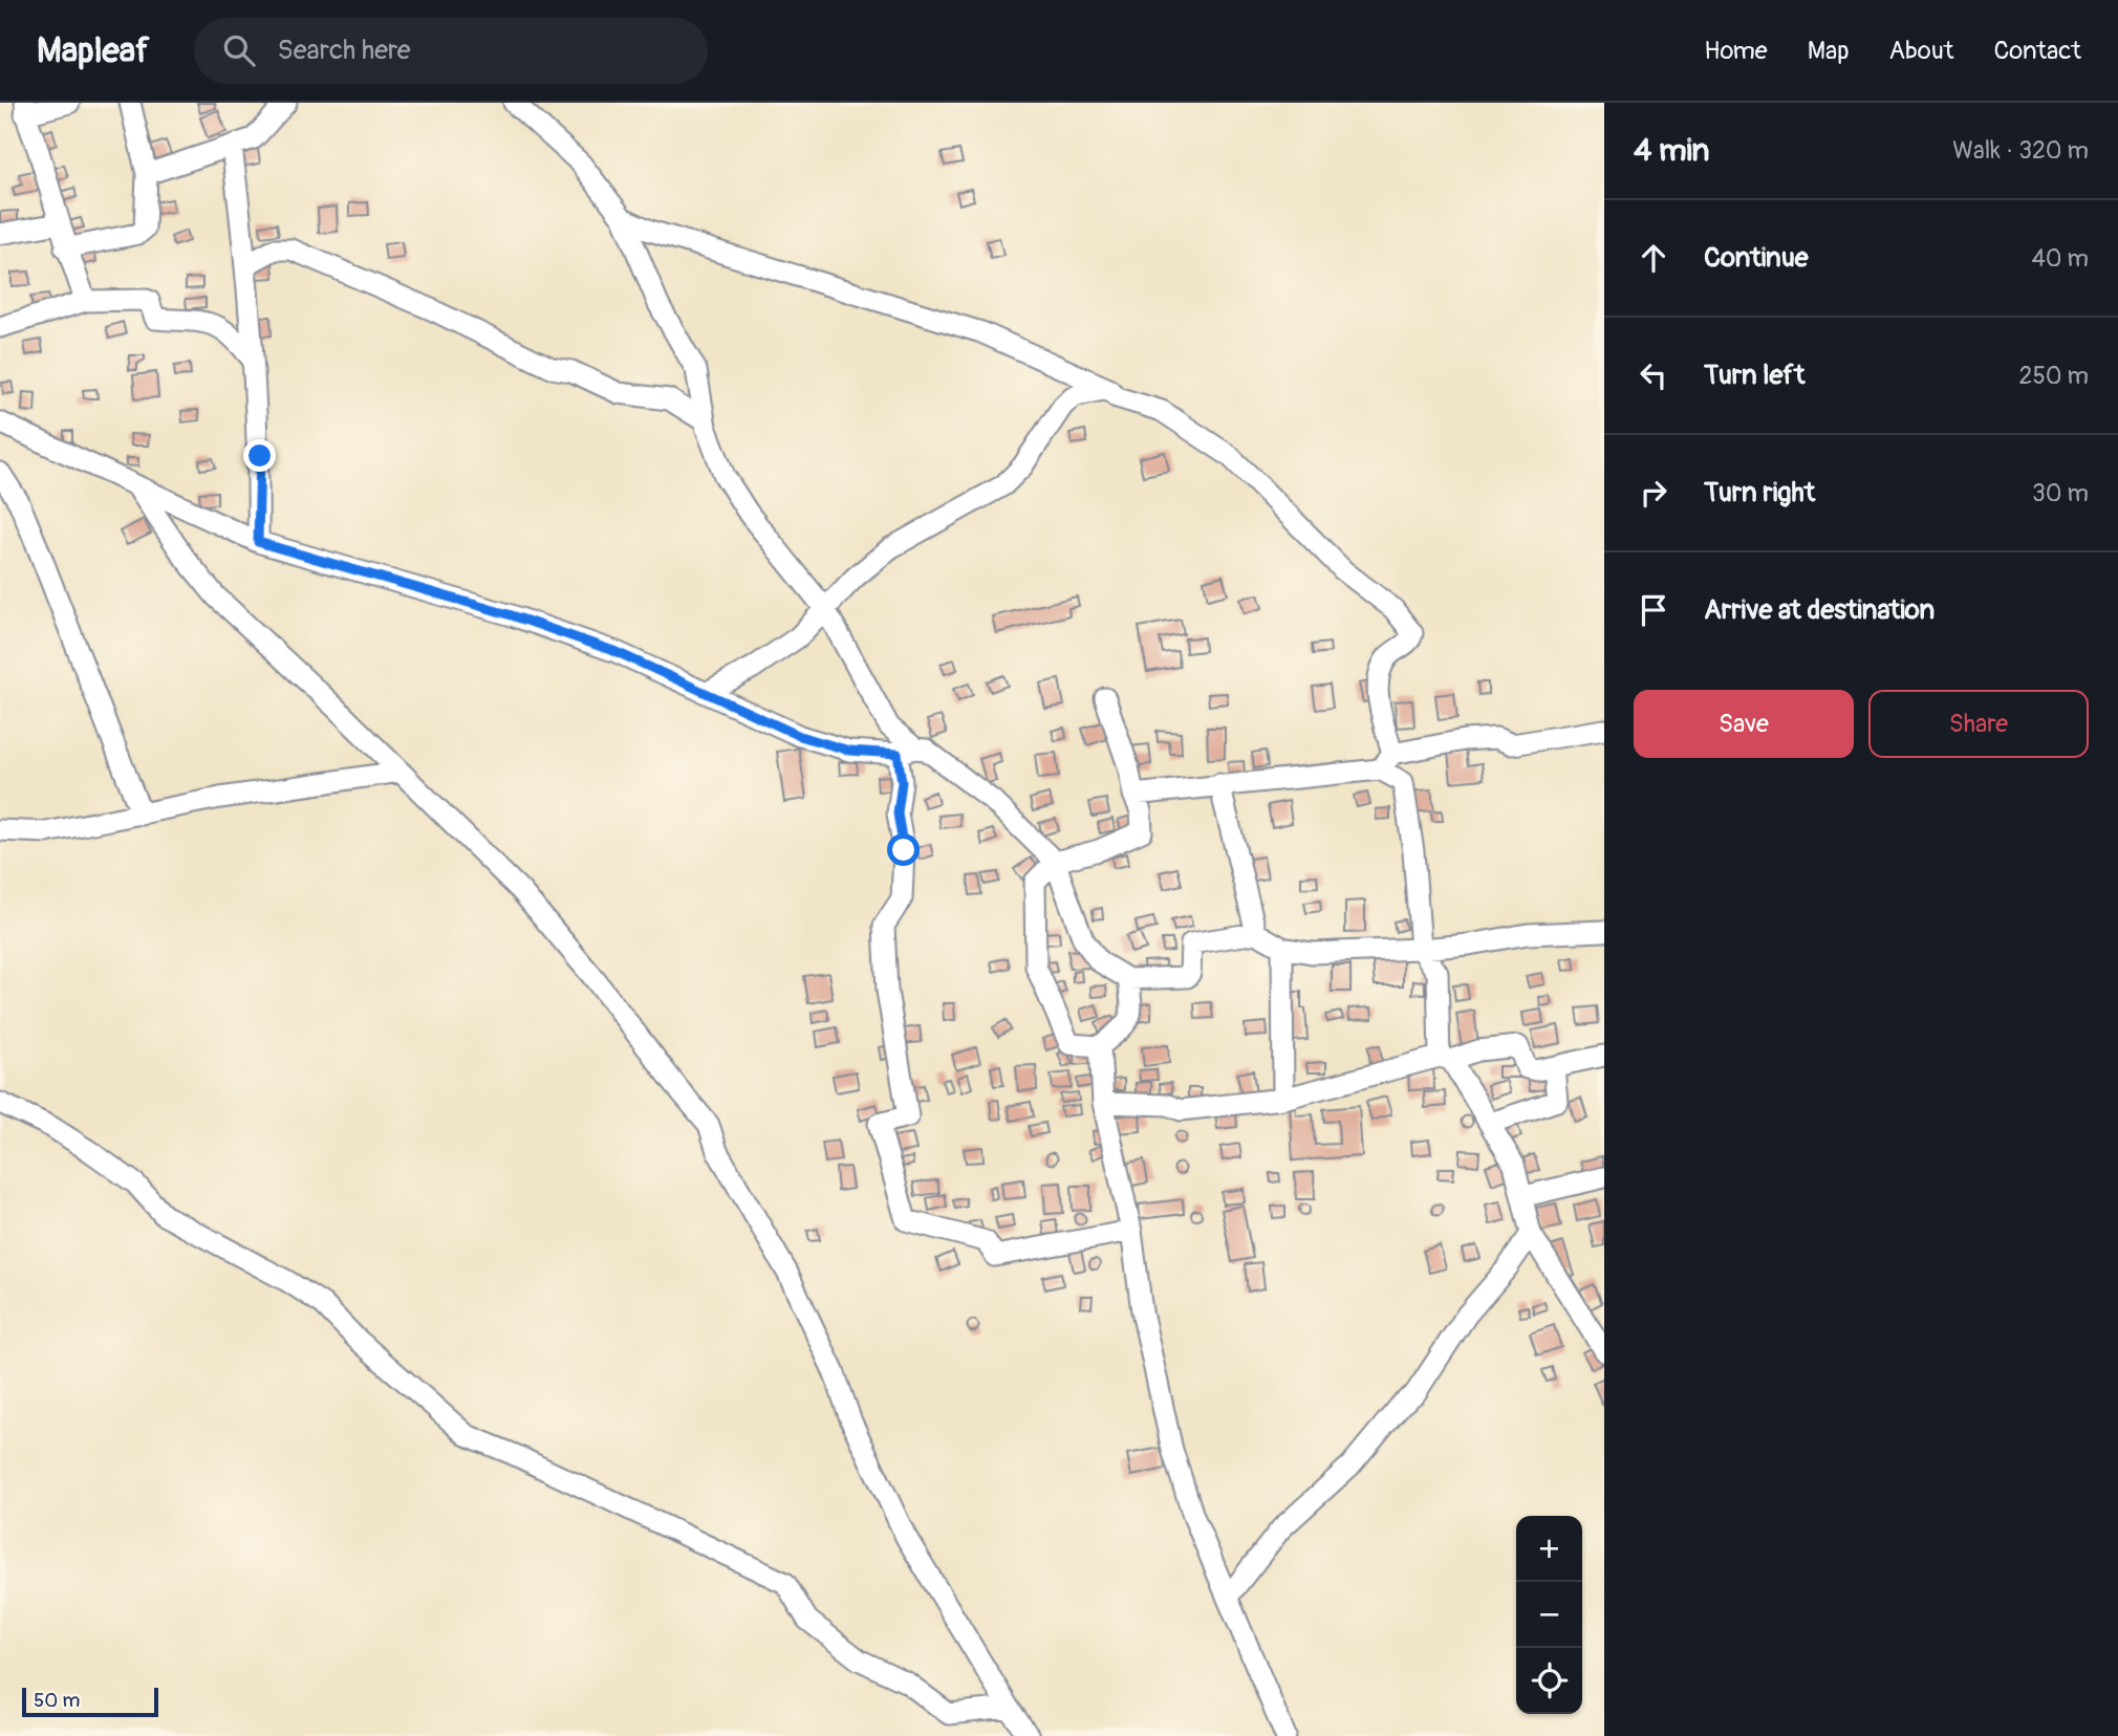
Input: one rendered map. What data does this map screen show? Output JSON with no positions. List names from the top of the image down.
{
  "scale_bar": "50 m",
  "page": {
    "header": "Mapleaf",
    "search": "Search here",
    "nav": [
      "Home",
      "Map",
      "About",
      "Contact"
    ],
    "heading": ["4 min", "Walk · 320 m"],
    "list": [
      ["Continue", "40 m"],
      ["Turn left", "250 m"],
      ["Turn right", "30 m"],
      "Arrive at destination"
    ],
    "buttons": ["Save", "Share"],
    "map_buttons": ["+", "−"],
    "scale": "50 m"
  }
}
